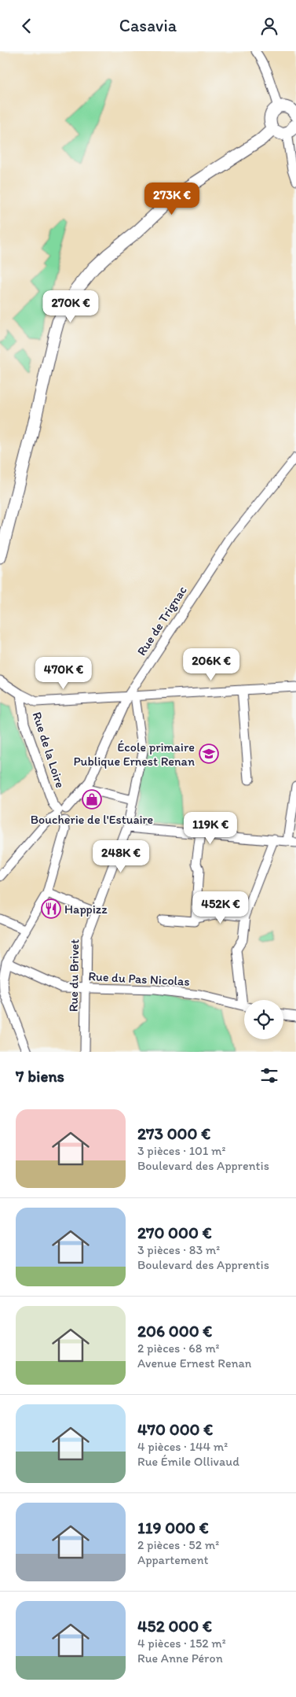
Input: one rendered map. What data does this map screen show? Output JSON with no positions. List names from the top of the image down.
{
  "streets": {
    "street": [
      "Rue de Trignac",
      "Rue de la Loire",
      "Rue du Brivet",
      "Rue du Pas Nicolas"
    ]
  },
  "crossings": [
    ["Rue de Trignac", "Rue de la Loire"],
    ["Rue de Trignac", "Rue du Brivet"],
    ["Rue du Brivet", "Rue du Pas Nicolas"]
  ],
  "places": {
    "school or university": ["École primaire Publique Ernest Renan"],
    "shop": ["Boucherie de l'Estuaire"],
    "restaurant": ["Happizz"]
  },
  "page": {
    "header": "Casavia",
    "price": [
      "273K €",
      "270K €",
      "206K €",
      "470K €",
      "119K €",
      "248K €",
      "452K €"
    ],
    "heading": "7 biens",
    "list": [
      {
        "name": "273 000 €",
        "note": "3 pièces · 101 m² · Boulevard des Apprentis"
      },
      {
        "name": "270 000 €",
        "note": "3 pièces · 83 m² · Boulevard des Apprentis"
      },
      {
        "name": "206 000 €",
        "note": "2 pièces · 68 m² · Avenue Ernest Renan"
      },
      {
        "name": "470 000 €",
        "note": "4 pièces · 144 m² · Rue Émile Ollivaud"
      },
      {
        "name": "119 000 €",
        "note": "2 pièces · 52 m² · Appartement"
      },
      {
        "name": "452 000 €",
        "note": "4 pièces · 152 m² · Rue Anne Péron"
      }
    ]
  }
}
